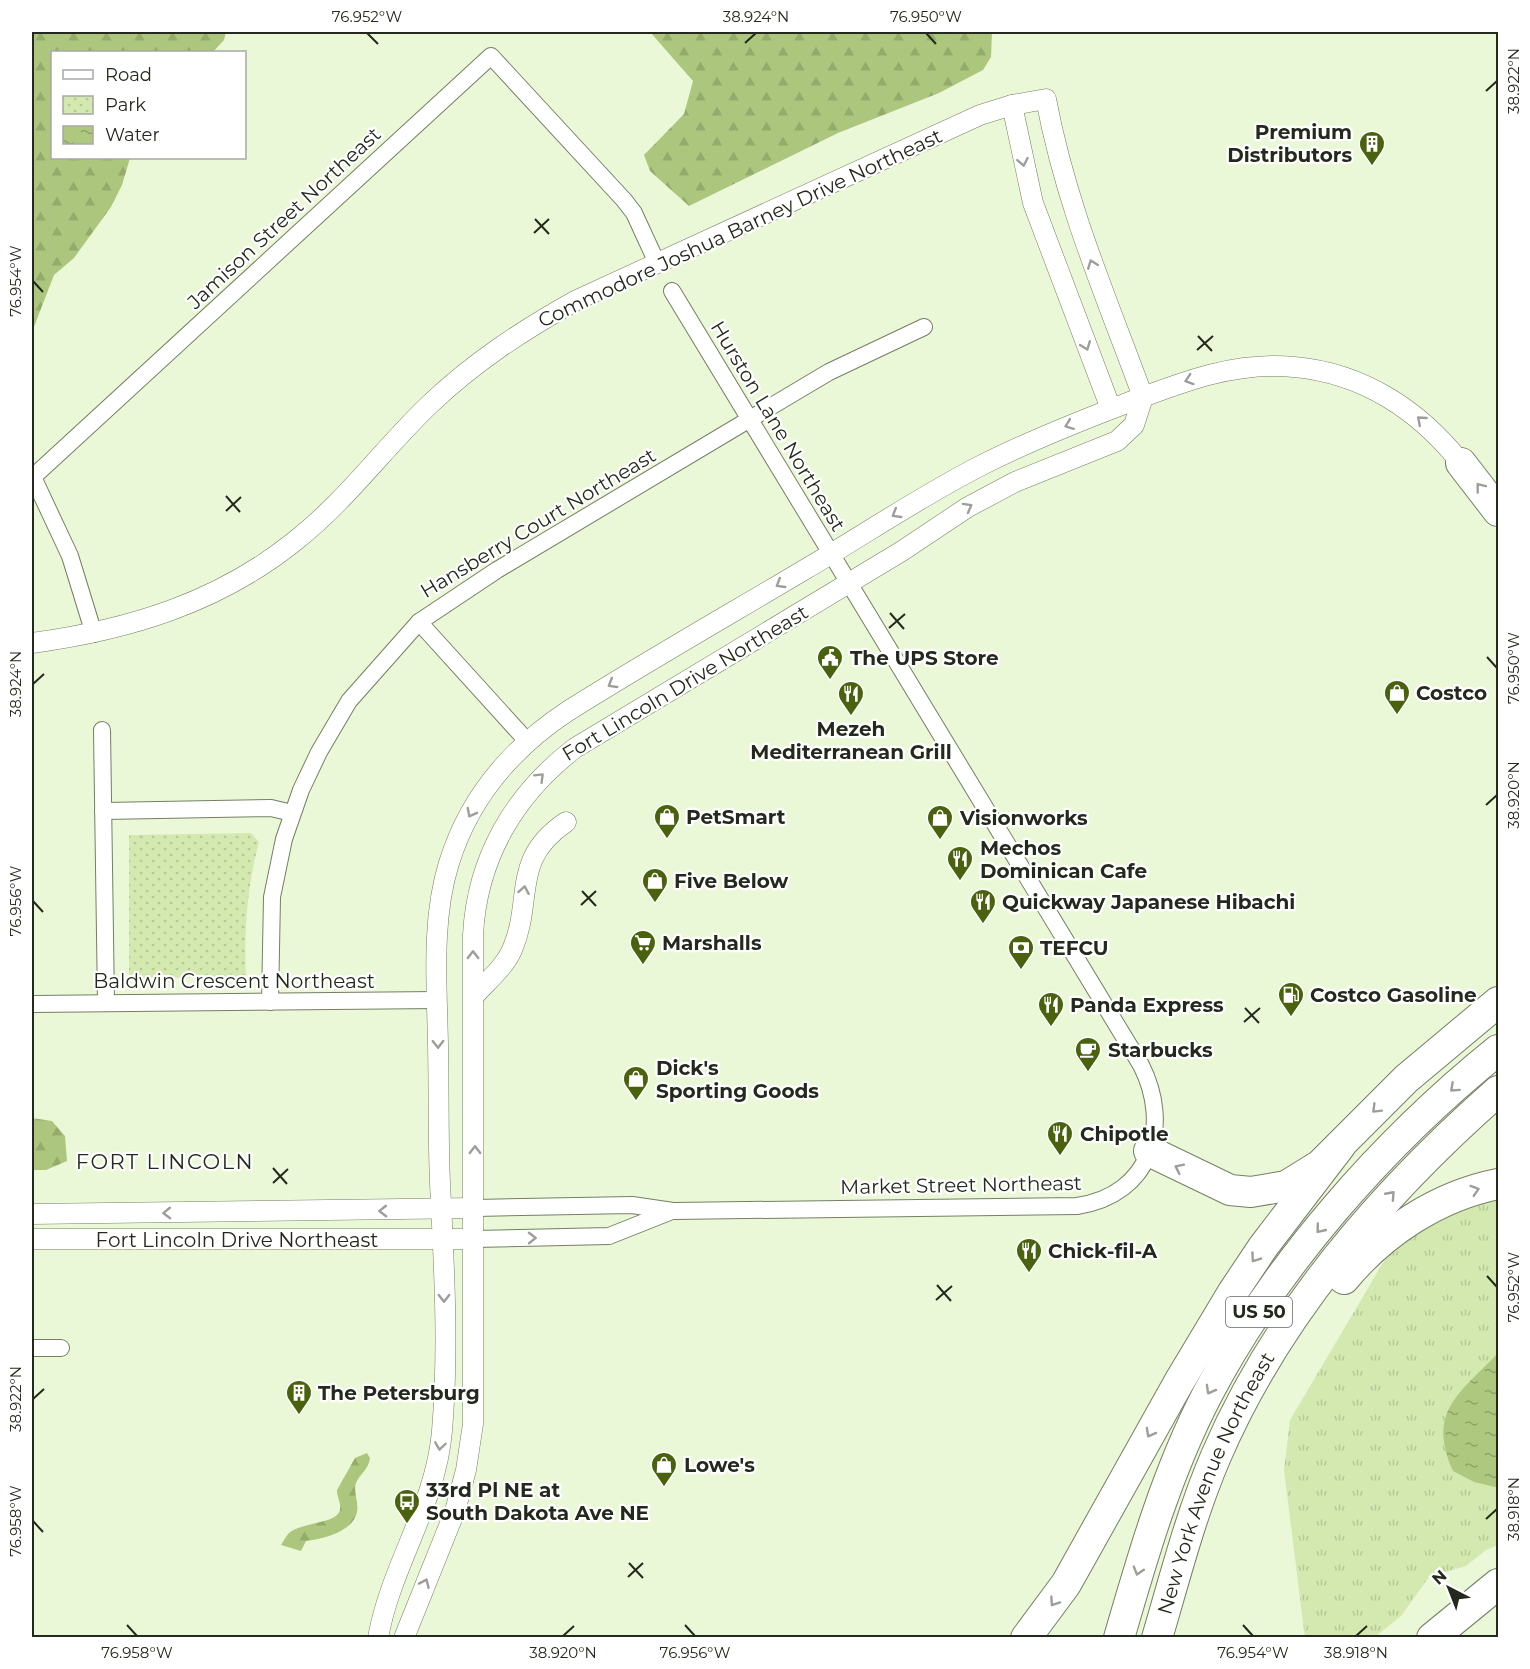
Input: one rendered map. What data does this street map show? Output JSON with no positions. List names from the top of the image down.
{
  "streets": {
    "highway": ["US 50", "New York Avenue Northeast"],
    "street": [
      "Jamison Street Northeast",
      "Commodore Joshua Barney Drive Northeast",
      "Hurston Lane Northeast",
      "Hansberry Court Northeast",
      "Fort Lincoln Drive Northeast",
      "Baldwin Crescent Northeast",
      "Market Street Northeast"
    ]
  },
  "crossings": [
    ["Jamison Street Northeast", "Commodore Joshua Barney Drive Northeast"],
    ["Commodore Joshua Barney Drive Northeast", "Fort Lincoln Drive Northeast"],
    ["Hurston Lane Northeast", "Hansberry Court Northeast"],
    ["Hurston Lane Northeast", "Fort Lincoln Drive Northeast"],
    ["Hurston Lane Northeast", "Market Street Northeast"],
    ["Hansberry Court Northeast", "Baldwin Crescent Northeast"],
    ["Fort Lincoln Drive Northeast", "Baldwin Crescent Northeast"],
    ["Fort Lincoln Drive Northeast", "Market Street Northeast"]
  ],
  "districts": ["FORT LINCOLN"],
  "places": {
    "building": ["Premium Distributors", "The Petersburg"],
    "public building": ["The UPS Store"],
    "shop": [
      "Costco",
      "PetSmart",
      "Visionworks",
      "Five Below",
      "Dick's Sporting Goods",
      "Lowe's"
    ],
    "restaurant": [
      "Mezeh Mediterranean Grill",
      "Mechos Dominican Cafe",
      "Quickway Japanese Hibachi",
      "Panda Express",
      "Chipotle",
      "Chick-fil-A"
    ],
    "supermarket": ["Marshalls"],
    "bank": ["TEFCU"],
    "fuel station": ["Costco Gasoline"],
    "cafe": ["Starbucks"],
    "bus stop": ["33rd Pl NE at South Dakota Ave NE"]
  },
  "legend": ["Road", "Park", "Water"],
  "north": "top left",
  "coordinates": [
    "76.952°W",
    "38.924°N",
    "76.950°W",
    "38.922°N",
    "76.954°W",
    "38.920°N",
    "76.956°W",
    "38.918°N",
    "76.958°W"
  ]
}
